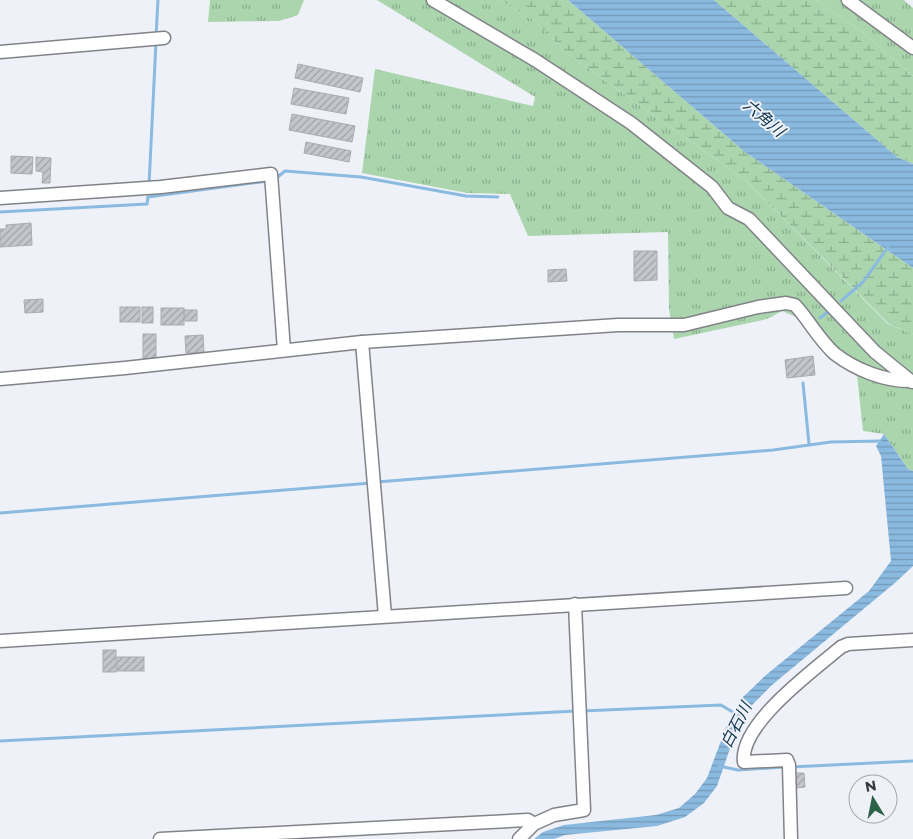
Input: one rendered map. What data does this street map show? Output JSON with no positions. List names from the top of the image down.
{
  "water": ["六角川", "白石川"],
  "north": "top"
}
